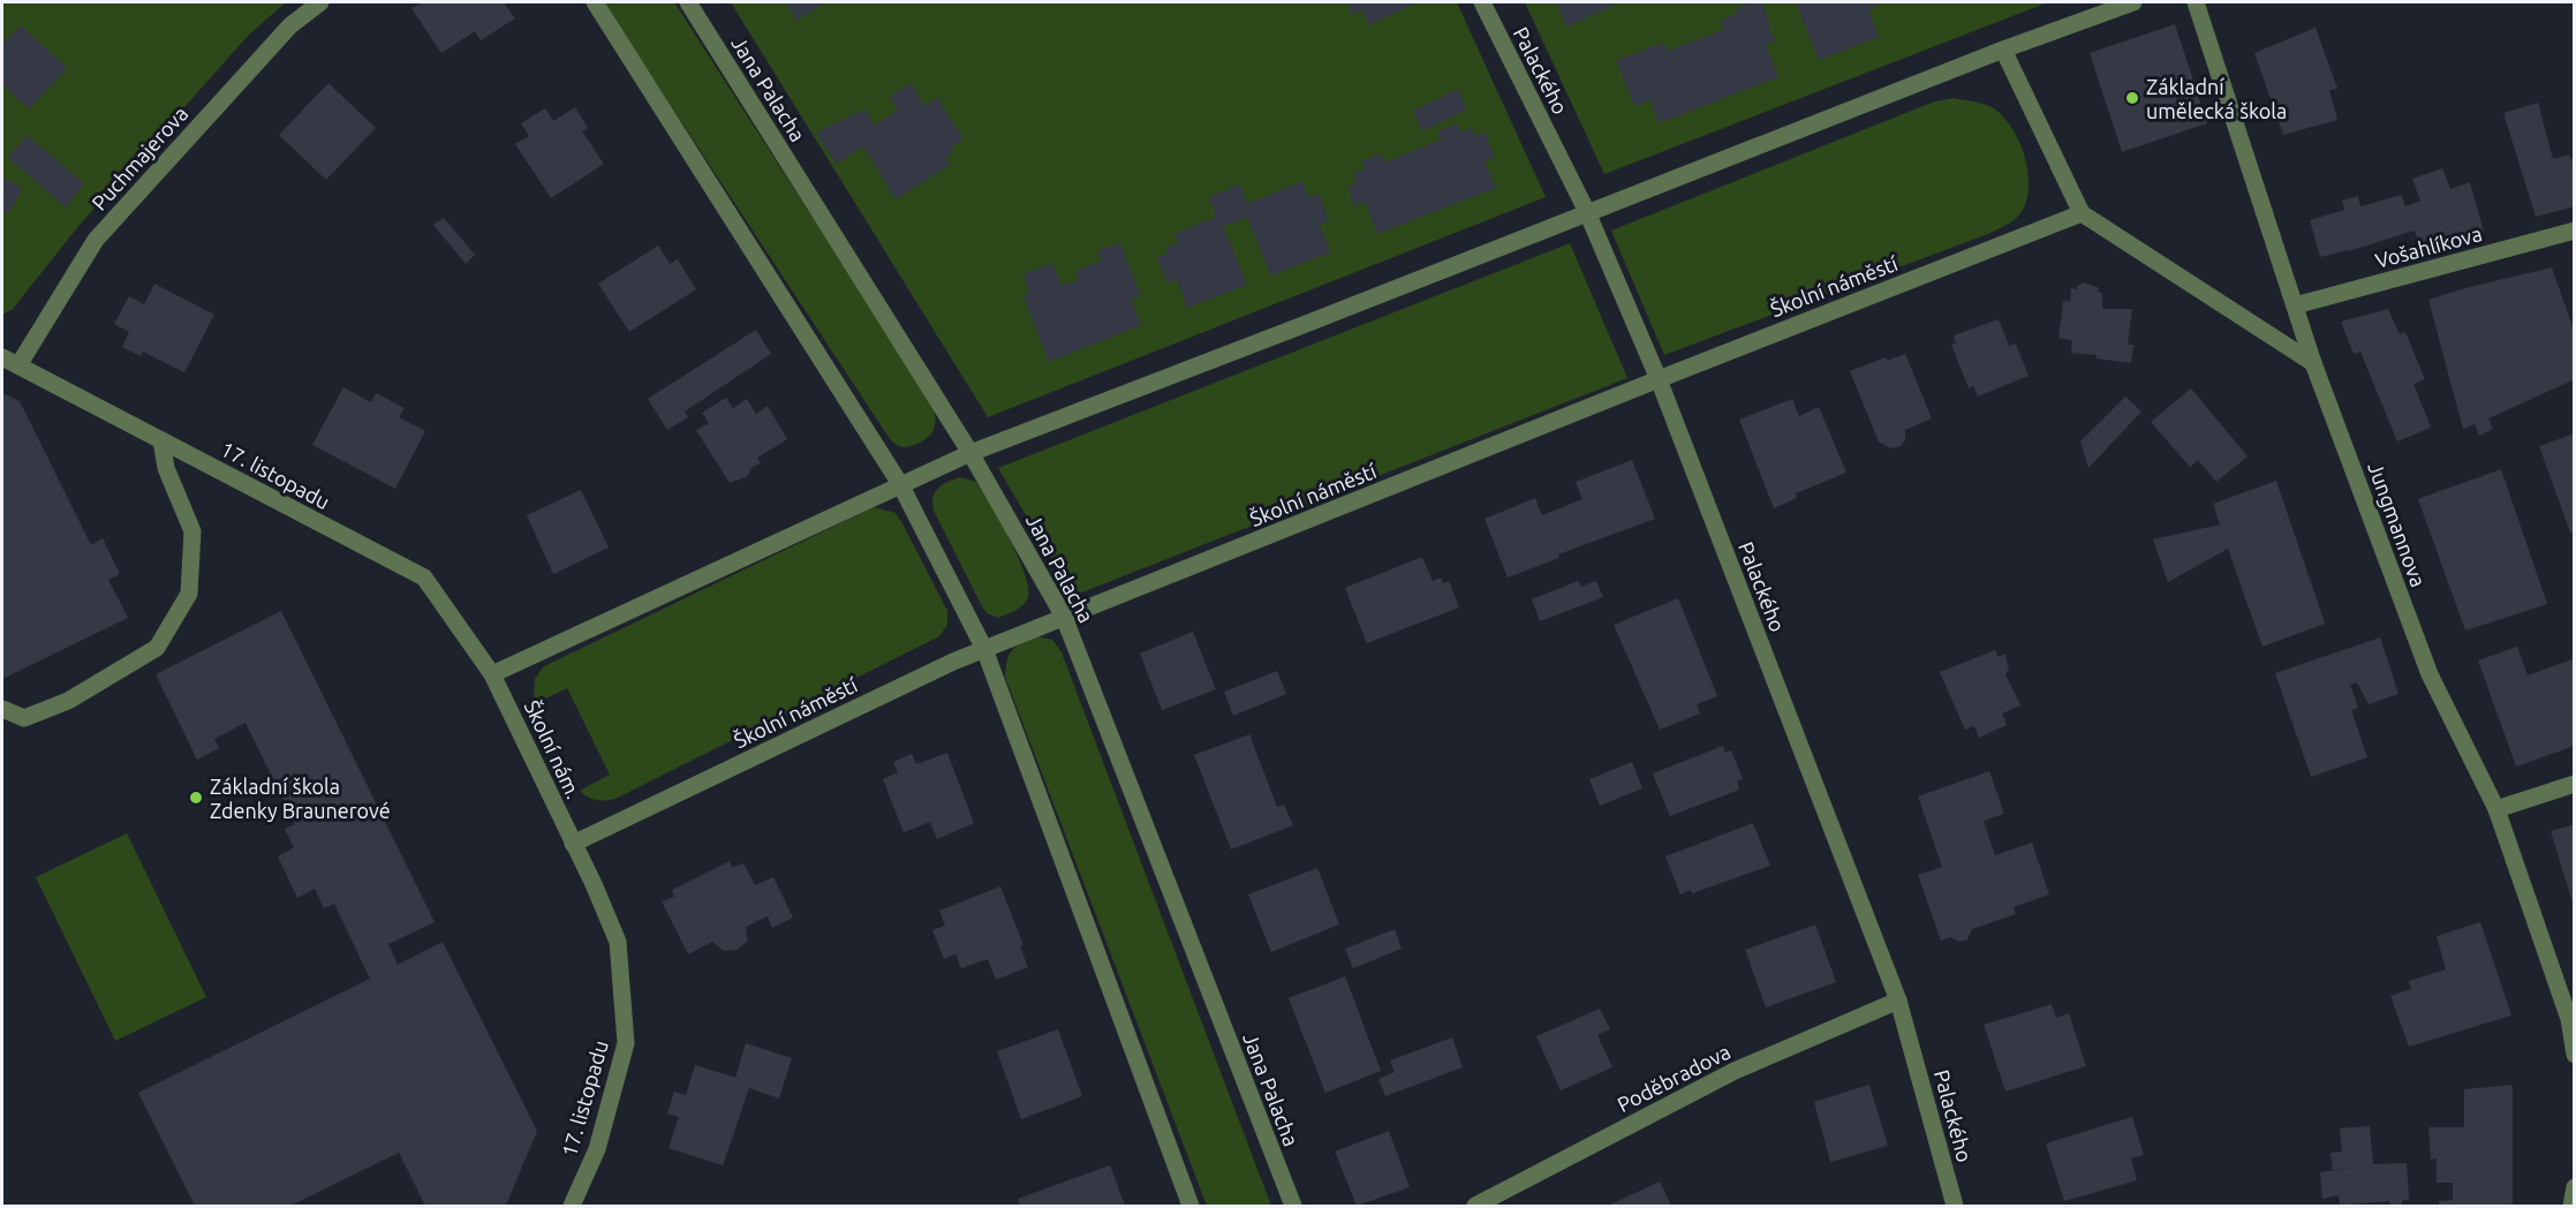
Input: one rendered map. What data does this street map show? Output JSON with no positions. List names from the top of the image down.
{
  "streets": {
    "street": [
      "Palackého",
      "Jana Palacha",
      "Puchmajerova",
      "Vošahlíkova",
      "Školní náměstí",
      "17. listopadu",
      "Jungmannova",
      "Školní nám.",
      "Poděbradova"
    ]
  },
  "crossings": [
    ["Palackého", "Školní náměstí"],
    ["Palackého", "Poděbradova"],
    ["Jana Palacha", "Školní náměstí"],
    ["Puchmajerova", "17. listopadu"],
    ["Vošahlíkova", "Jungmannova"],
    ["Školní náměstí", "17. listopadu"],
    ["Školní náměstí", "Školní nám."],
    ["17. listopadu", "Školní nám."]
  ],
  "places": ["Základní umělecká škola", "Základní škola Zdenky Braunerové"]
}
